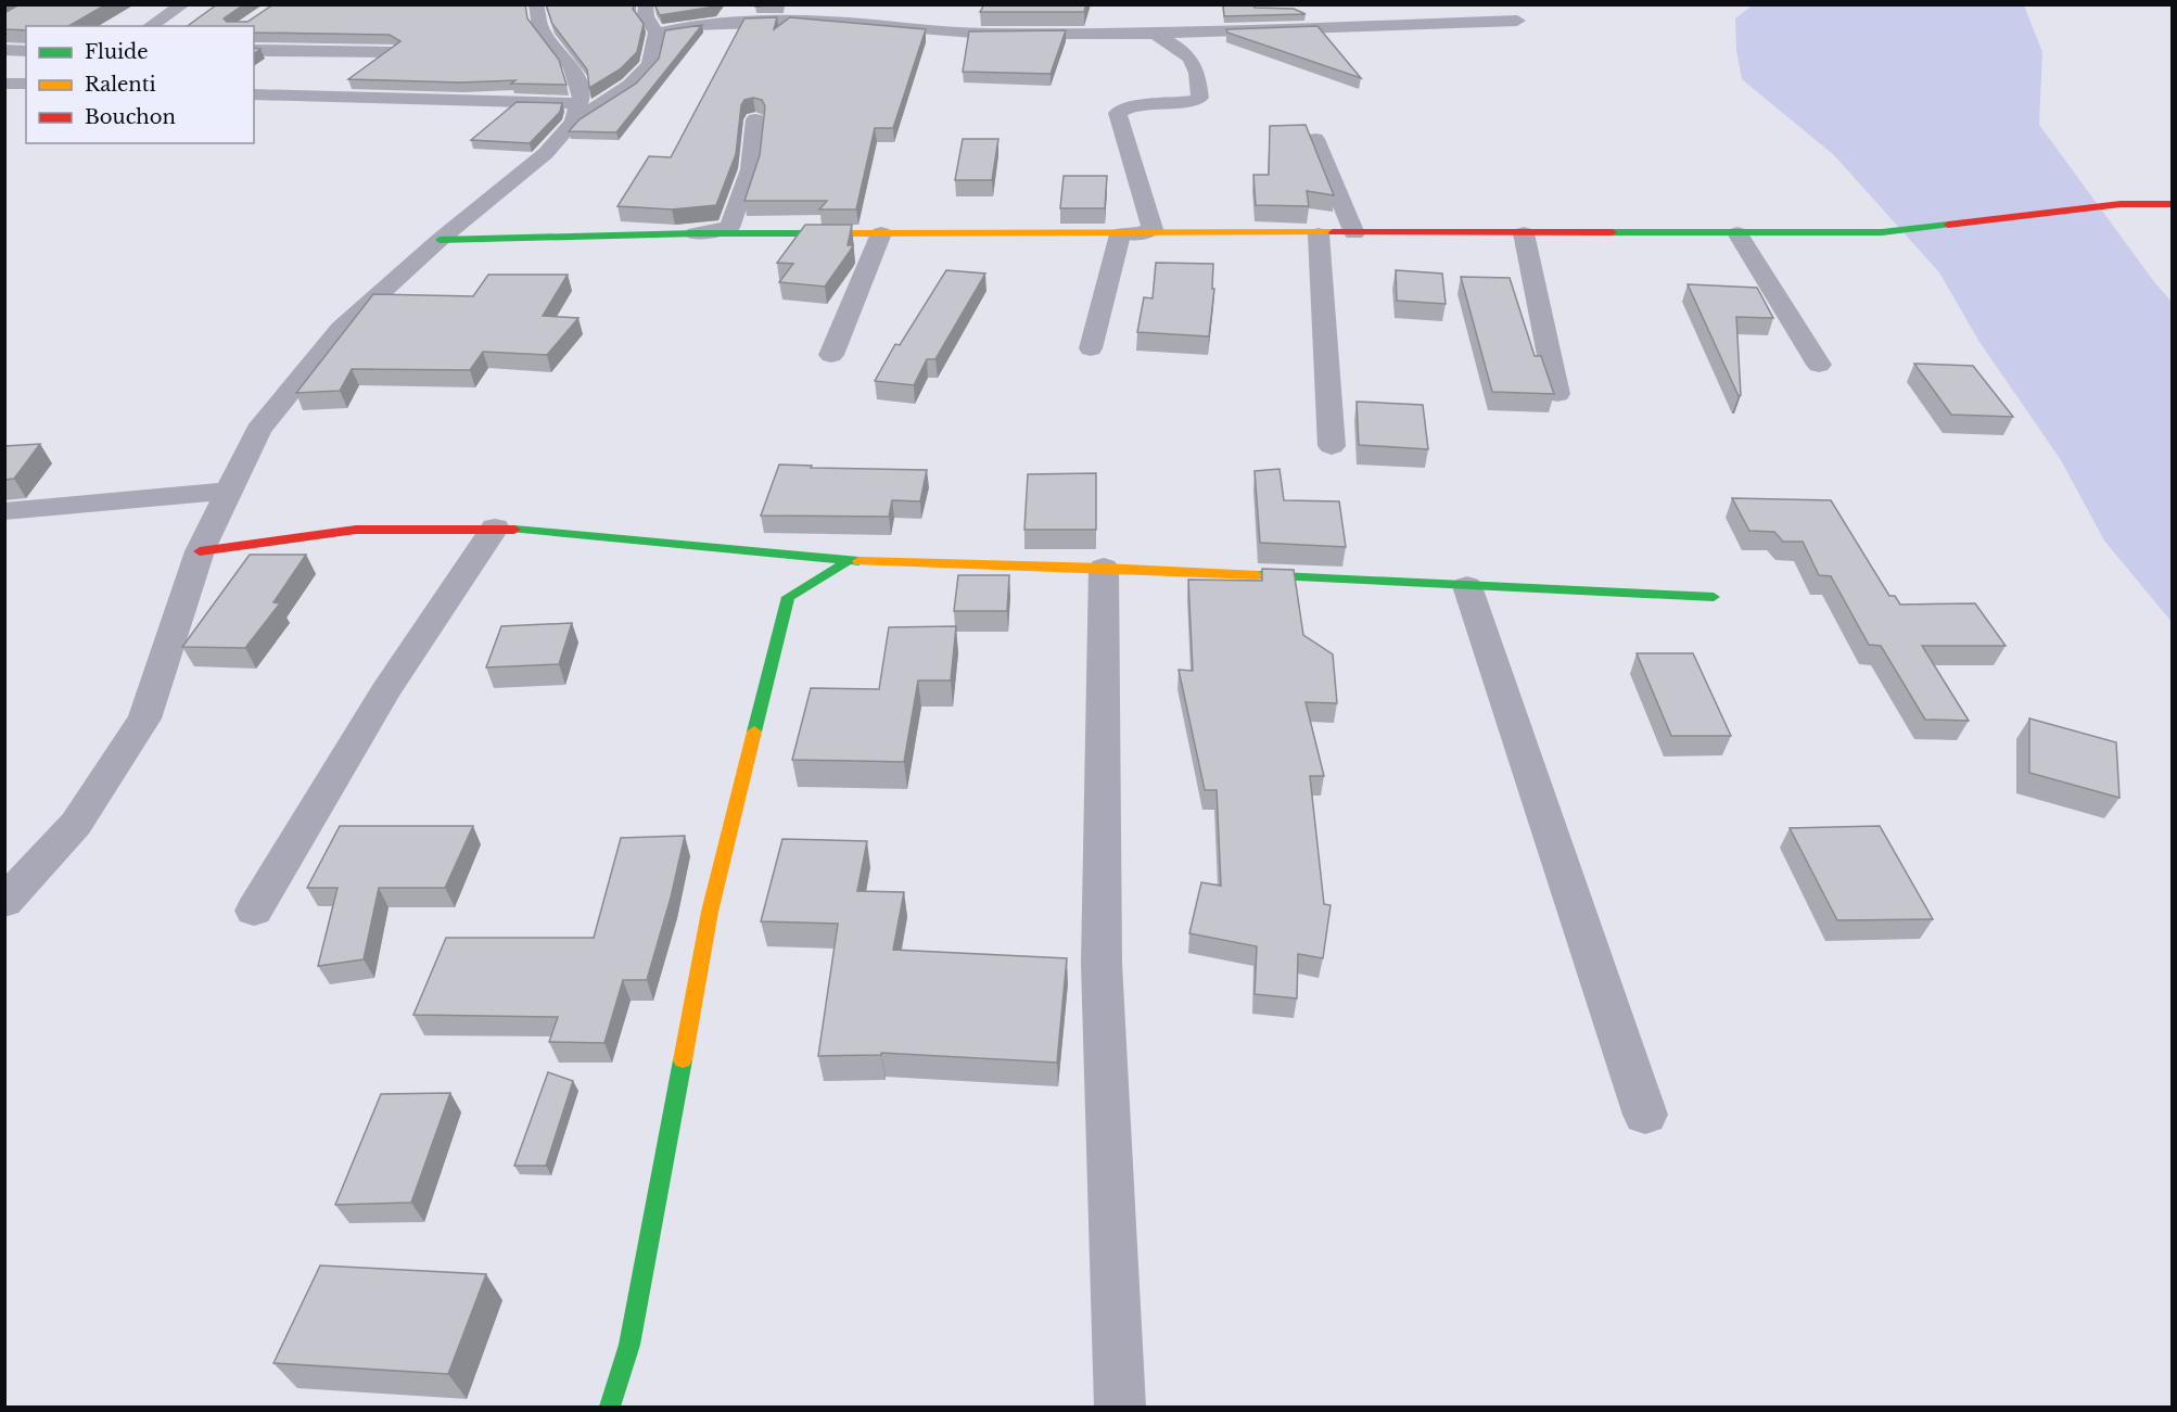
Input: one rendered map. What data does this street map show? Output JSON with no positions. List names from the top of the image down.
{
  "legend": ["Fluide", "Ralenti", "Bouchon"]
}
